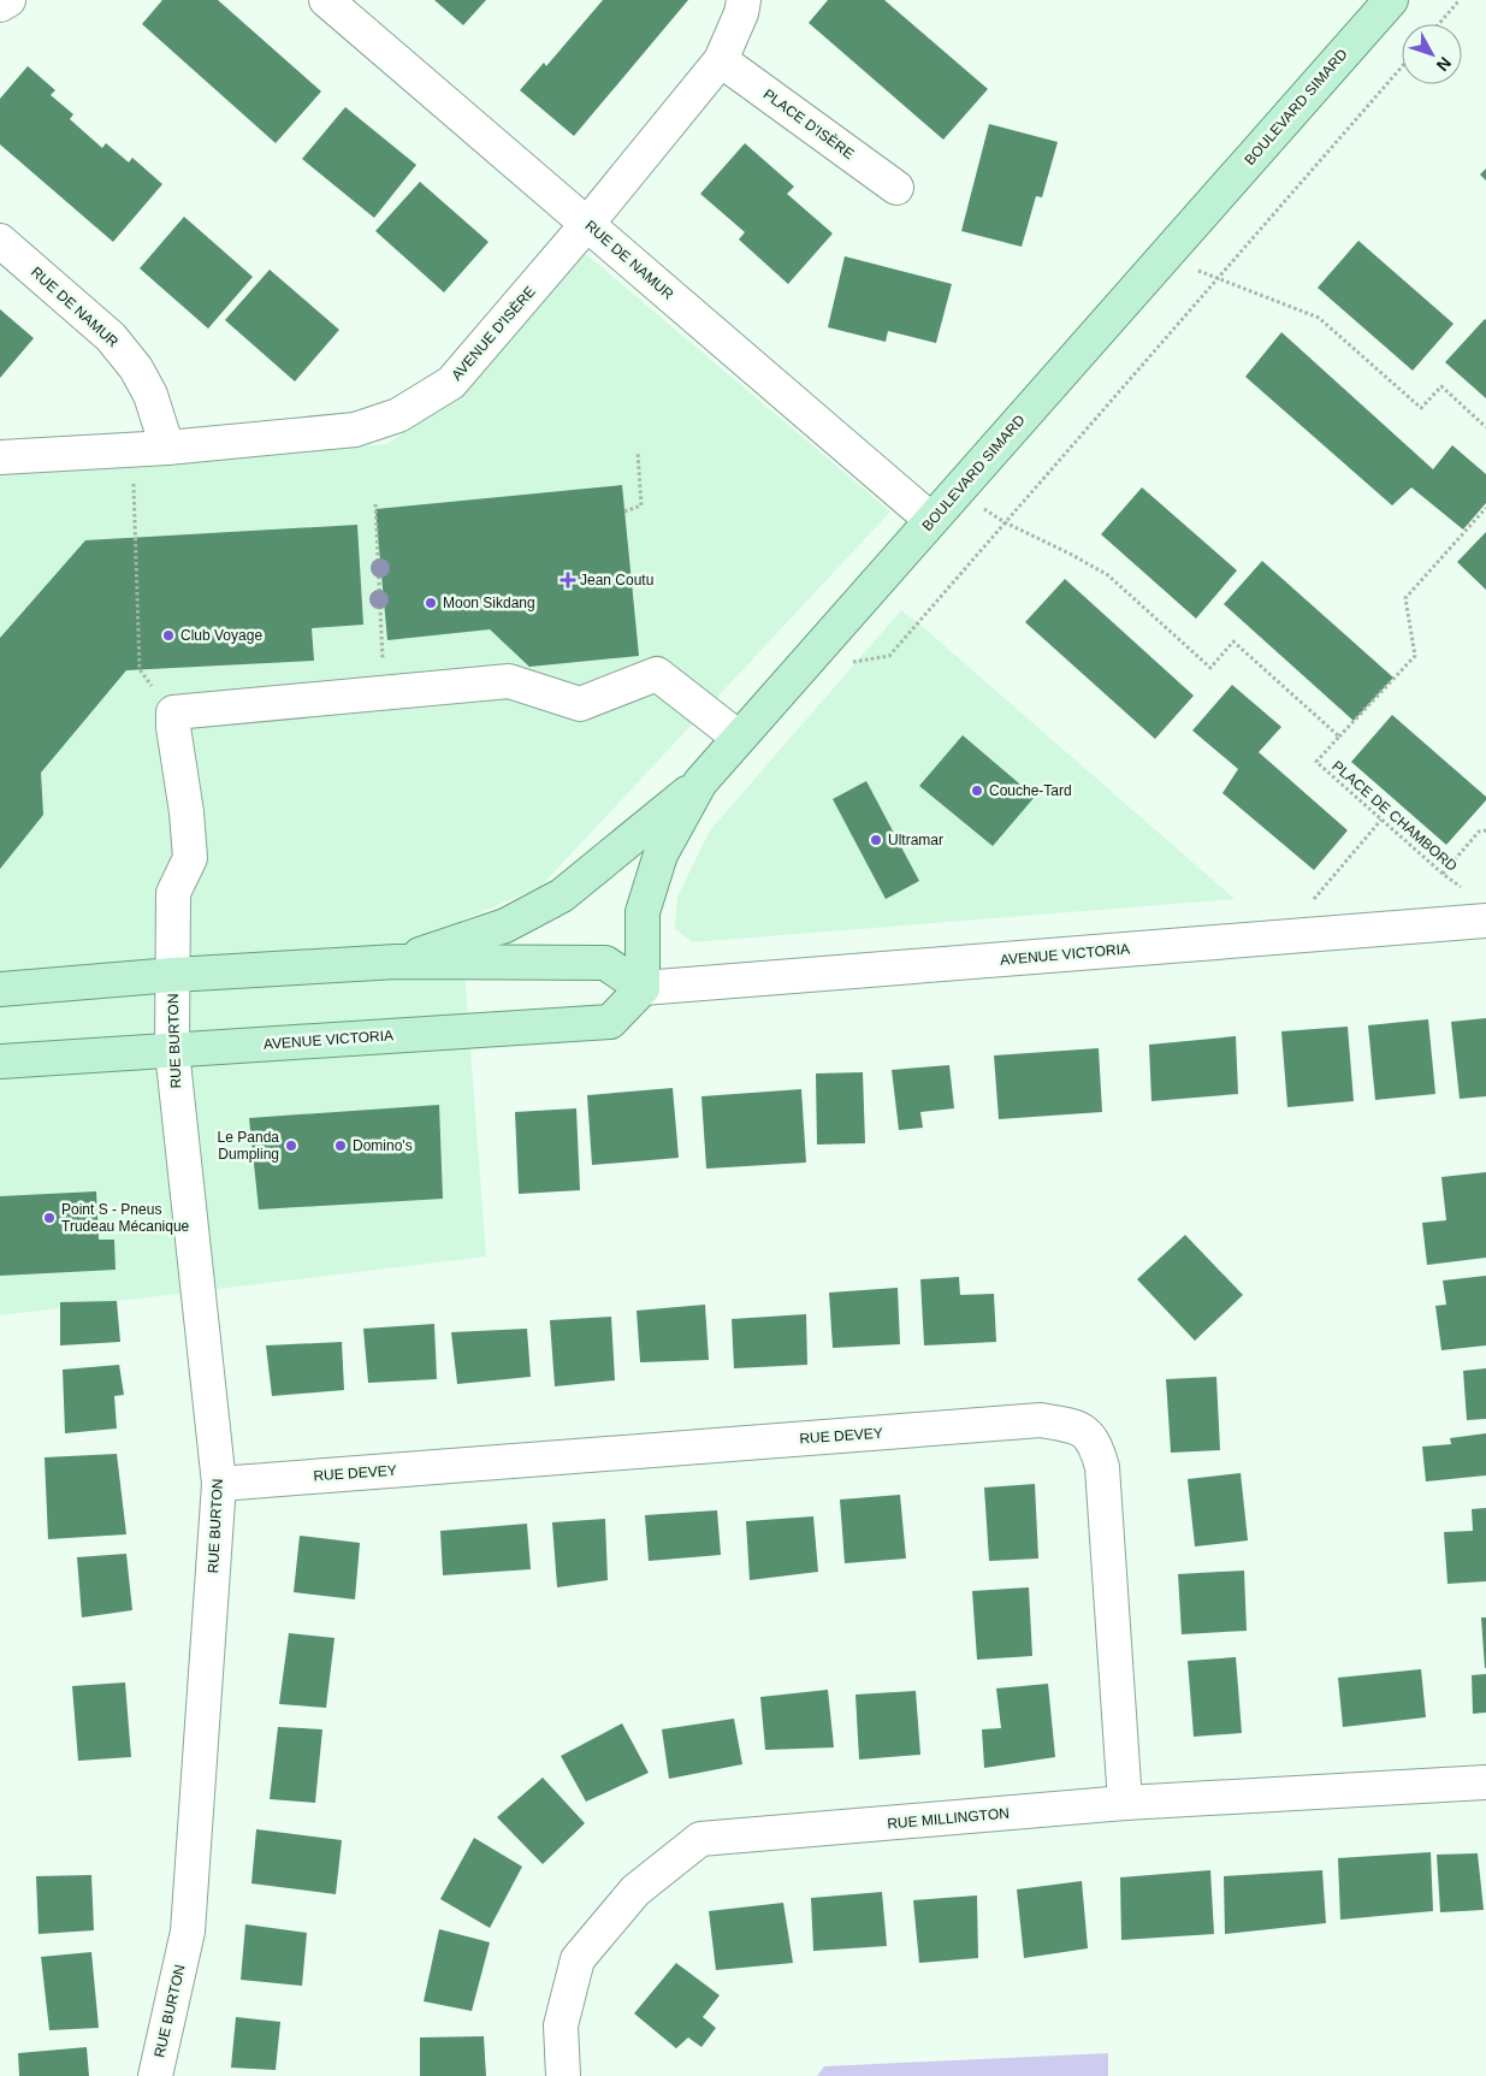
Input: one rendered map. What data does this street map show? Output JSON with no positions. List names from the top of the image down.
{
  "streets": {
    "main road": ["BOULEVARD SIMARD", "AVENUE VICTORIA"],
    "street": [
      "PLACE D'ISÈRE",
      "RUE DE NAMUR",
      "AVENUE D'ISÈRE",
      "RUE BURTON",
      "RUE DEVEY",
      "RUE MILLINGTON"
    ],
    "path": ["PLACE DE CHAMBORD"]
  },
  "crossings": [
    ["BOULEVARD SIMARD", "RUE DE NAMUR"],
    ["BOULEVARD SIMARD", "AVENUE VICTORIA"],
    ["PLACE D'ISÈRE", "AVENUE D'ISÈRE"],
    ["RUE DE NAMUR", "AVENUE D'ISÈRE"],
    ["AVENUE VICTORIA", "RUE BURTON"],
    ["RUE BURTON", "RUE DEVEY"],
    ["RUE DEVEY", "RUE MILLINGTON"]
  ],
  "places": {
    "health": ["Jean Coutu"],
    "other": [
      "Moon Sikdang",
      "Club Voyage",
      "Couche-Tard",
      "Ultramar",
      "Le Panda Dumpling",
      "Domino's",
      "Point S - Pneus Trudeau Mécanique"
    ]
  },
  "north": "bottom right"
}
